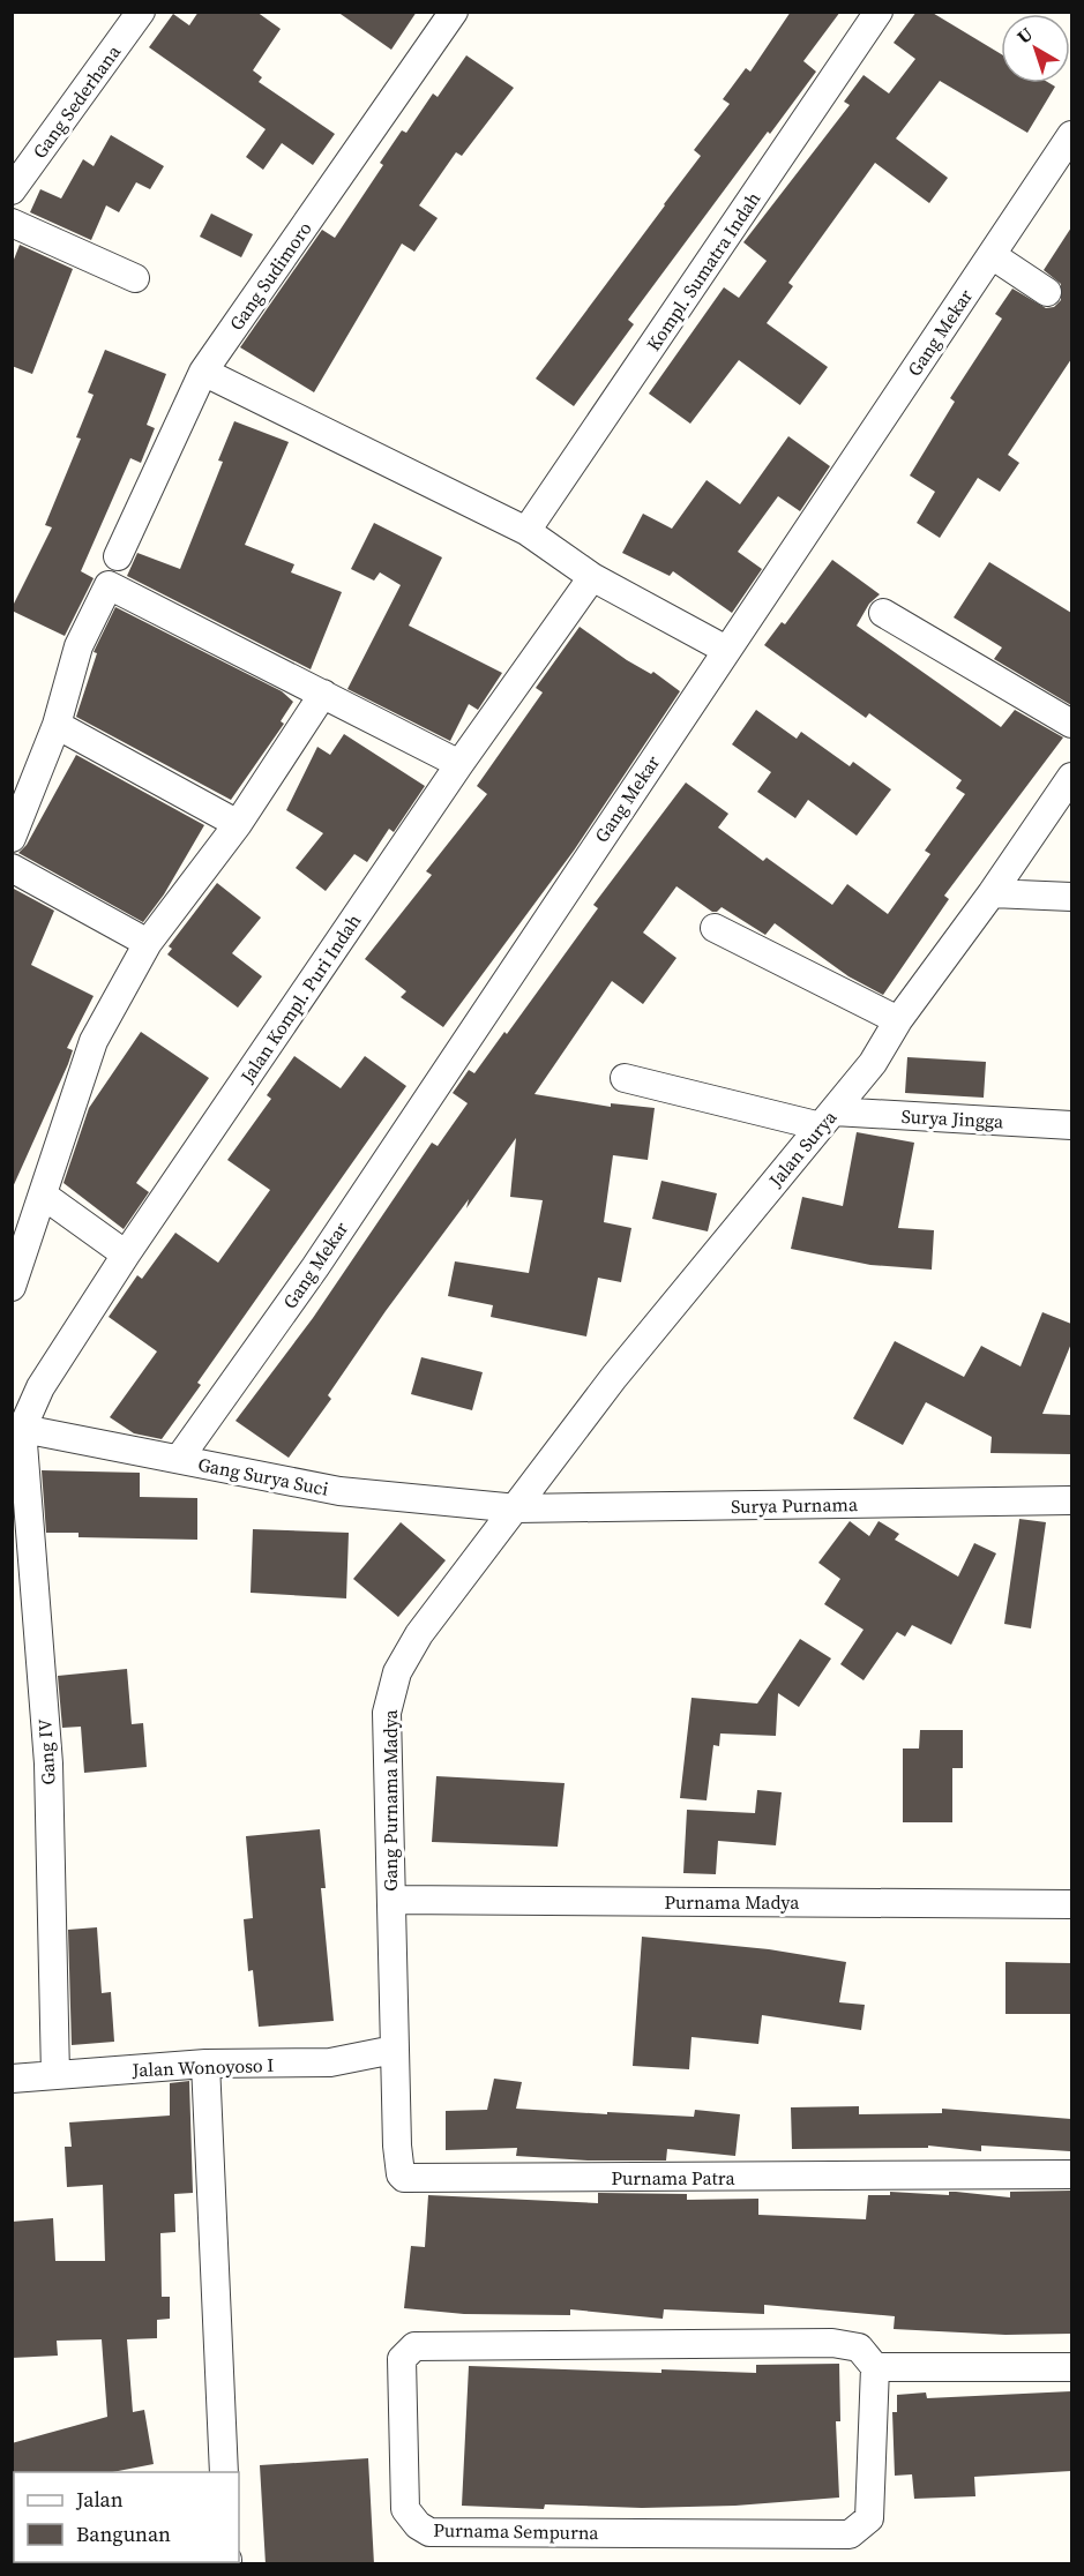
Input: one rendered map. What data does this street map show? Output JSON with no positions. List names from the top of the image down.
{
  "streets": {
    "street": [
      "Gang Sederhana",
      "Kompl. Sumatra Indah",
      "Gang Sudimoro",
      "Gang Mekar",
      "Jalan Kompl. Puri Indah",
      "Surya Jingga",
      "Jalan Surya",
      "Gang Surya Suci",
      "Surya Purnama",
      "Gang IV",
      "Gang Purnama Madya",
      "Purnama Madya",
      "Jalan Wonoyoso I",
      "Purnama Patra",
      "Purnama Sempurna"
    ]
  },
  "crossings": [
    ["Gang Mekar", "Gang Surya Suci"],
    ["Jalan Kompl. Puri Indah", "Gang Surya Suci"],
    ["Jalan Kompl. Puri Indah", "Gang IV"],
    ["Surya Jingga", "Jalan Surya"],
    ["Jalan Surya", "Gang Surya Suci"],
    ["Jalan Surya", "Surya Purnama"],
    ["Jalan Surya", "Gang Purnama Madya"],
    ["Gang Surya Suci", "Surya Purnama"],
    ["Gang Surya Suci", "Gang IV"],
    ["Gang Surya Suci", "Gang Purnama Madya"],
    ["Surya Purnama", "Gang Purnama Madya"],
    ["Gang IV", "Jalan Wonoyoso I"],
    ["Gang Purnama Madya", "Purnama Madya"],
    ["Gang Purnama Madya", "Jalan Wonoyoso I"],
    ["Gang Purnama Madya", "Purnama Patra"],
    ["Jalan Wonoyoso I", "Purnama Patra"]
  ],
  "legend": ["Jalan", "Bangunan"],
  "north": "top left"
}
